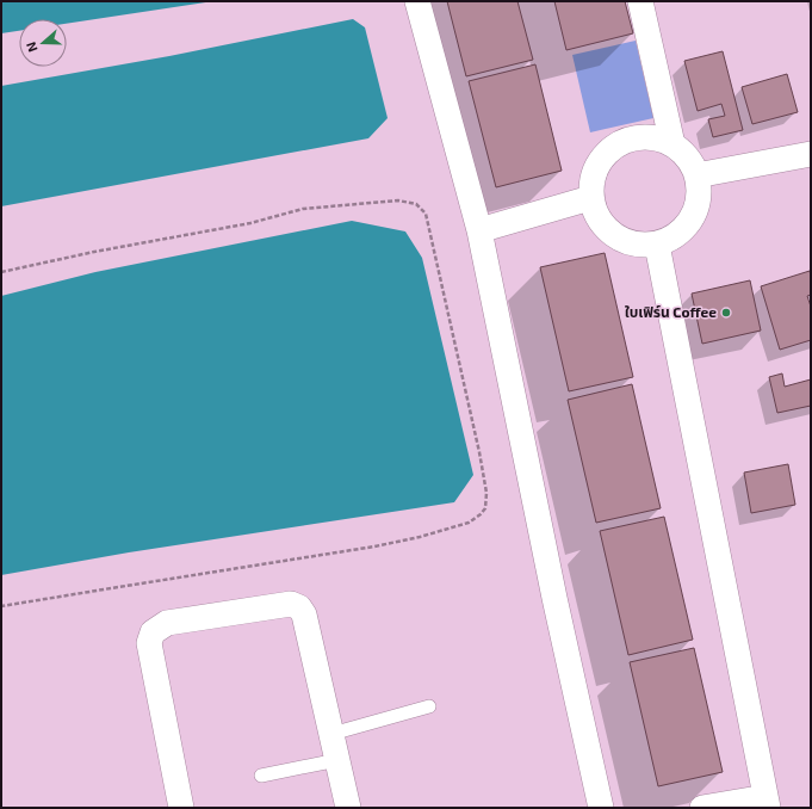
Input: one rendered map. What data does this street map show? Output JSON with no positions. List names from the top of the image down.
{
  "places": ["ใบเฟิร์น Coffee"],
  "north": "left"
}
